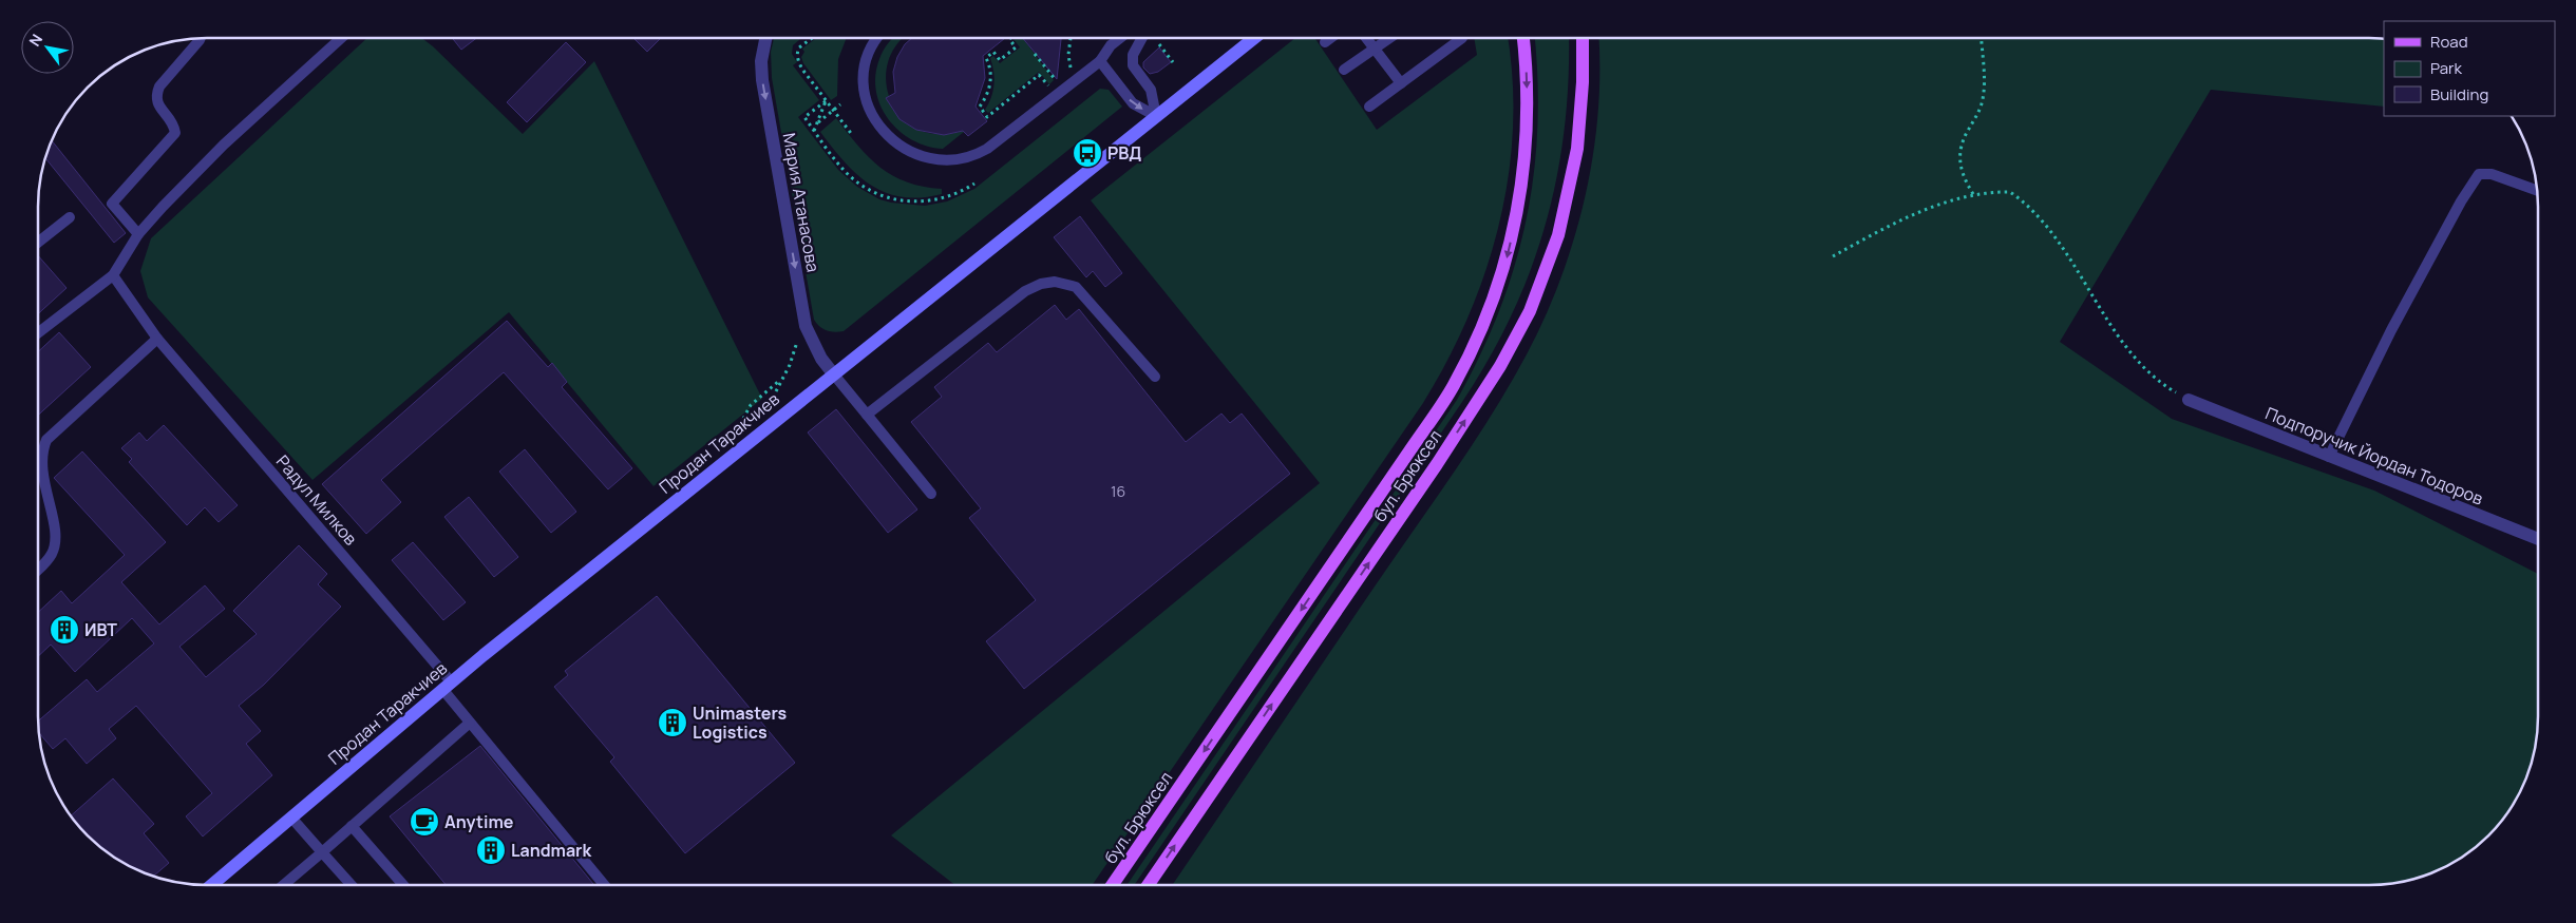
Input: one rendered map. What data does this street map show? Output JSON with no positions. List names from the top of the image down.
{
  "streets": {
    "main road": ["бул. Брюксел"],
    "street": ["Мария Атанасова", "Продан Таракчиев", "Подпоручик Йордан Тодоров"],
    "lane": ["Радул Милков"]
  },
  "crossings": [
    ["Мария Атанасова", "Продан Таракчиев"],
    ["Продан Таракчиев", "Радул Милков"]
  ],
  "one_way": ["Мария Атанасова"],
  "places": {
    "bus stop": ["РВД"],
    "building": ["ИВТ", "Unimasters Logistics", "Landmark"],
    "cafe": ["Anytime"]
  },
  "house_numbers": ["16"],
  "legend": ["Road", "Park", "Building"],
  "north": "top left"
}
